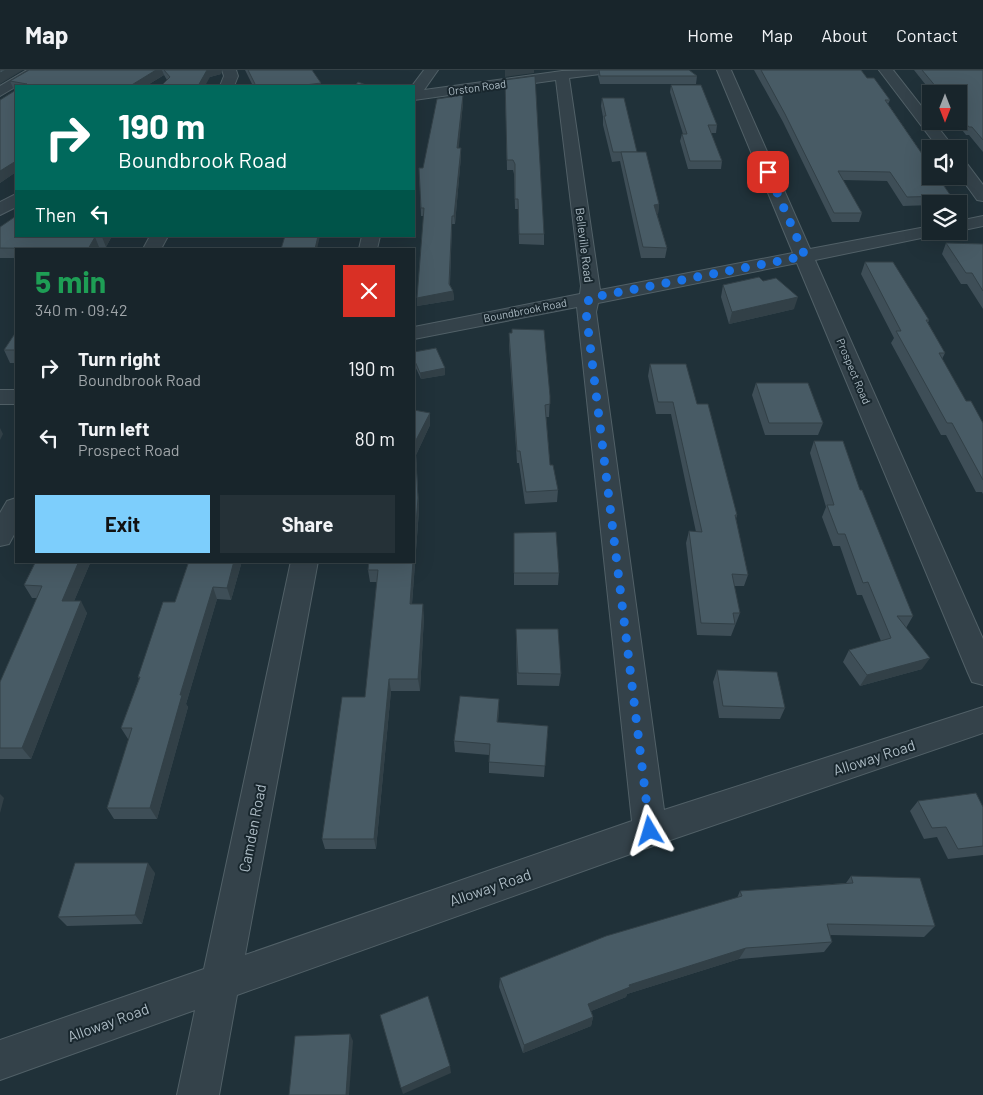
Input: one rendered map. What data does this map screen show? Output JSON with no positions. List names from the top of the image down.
{
  "streets": {
    "street": [
      "Orston Road",
      "Belleville Road",
      "Boundbrook Road",
      "Prospect Road",
      "Alloway Road",
      "Camden Road"
    ]
  },
  "crossings": [
    ["Orston Road", "Belleville Road"],
    ["Belleville Road", "Boundbrook Road"],
    ["Belleville Road", "Alloway Road"],
    ["Boundbrook Road", "Prospect Road"],
    ["Alloway Road", "Camden Road"]
  ],
  "north": "bottom",
  "page": {
    "header": "Map",
    "nav": [
      "Home",
      "Map",
      "About",
      "Contact"
    ],
    "turn": ["190 m", "Boundbrook Road"],
    "then": "Then",
    "heading": ["5 min", "340 m · 09:42"],
    "list": [
      {
        "name": "Turn right",
        "note": "Boundbrook Road",
        "value": "190 m"
      },
      {
        "name": "Turn left",
        "note": "Prospect Road",
        "value": "80 m"
      }
    ],
    "buttons": ["Exit", "Share"]
  }
}
